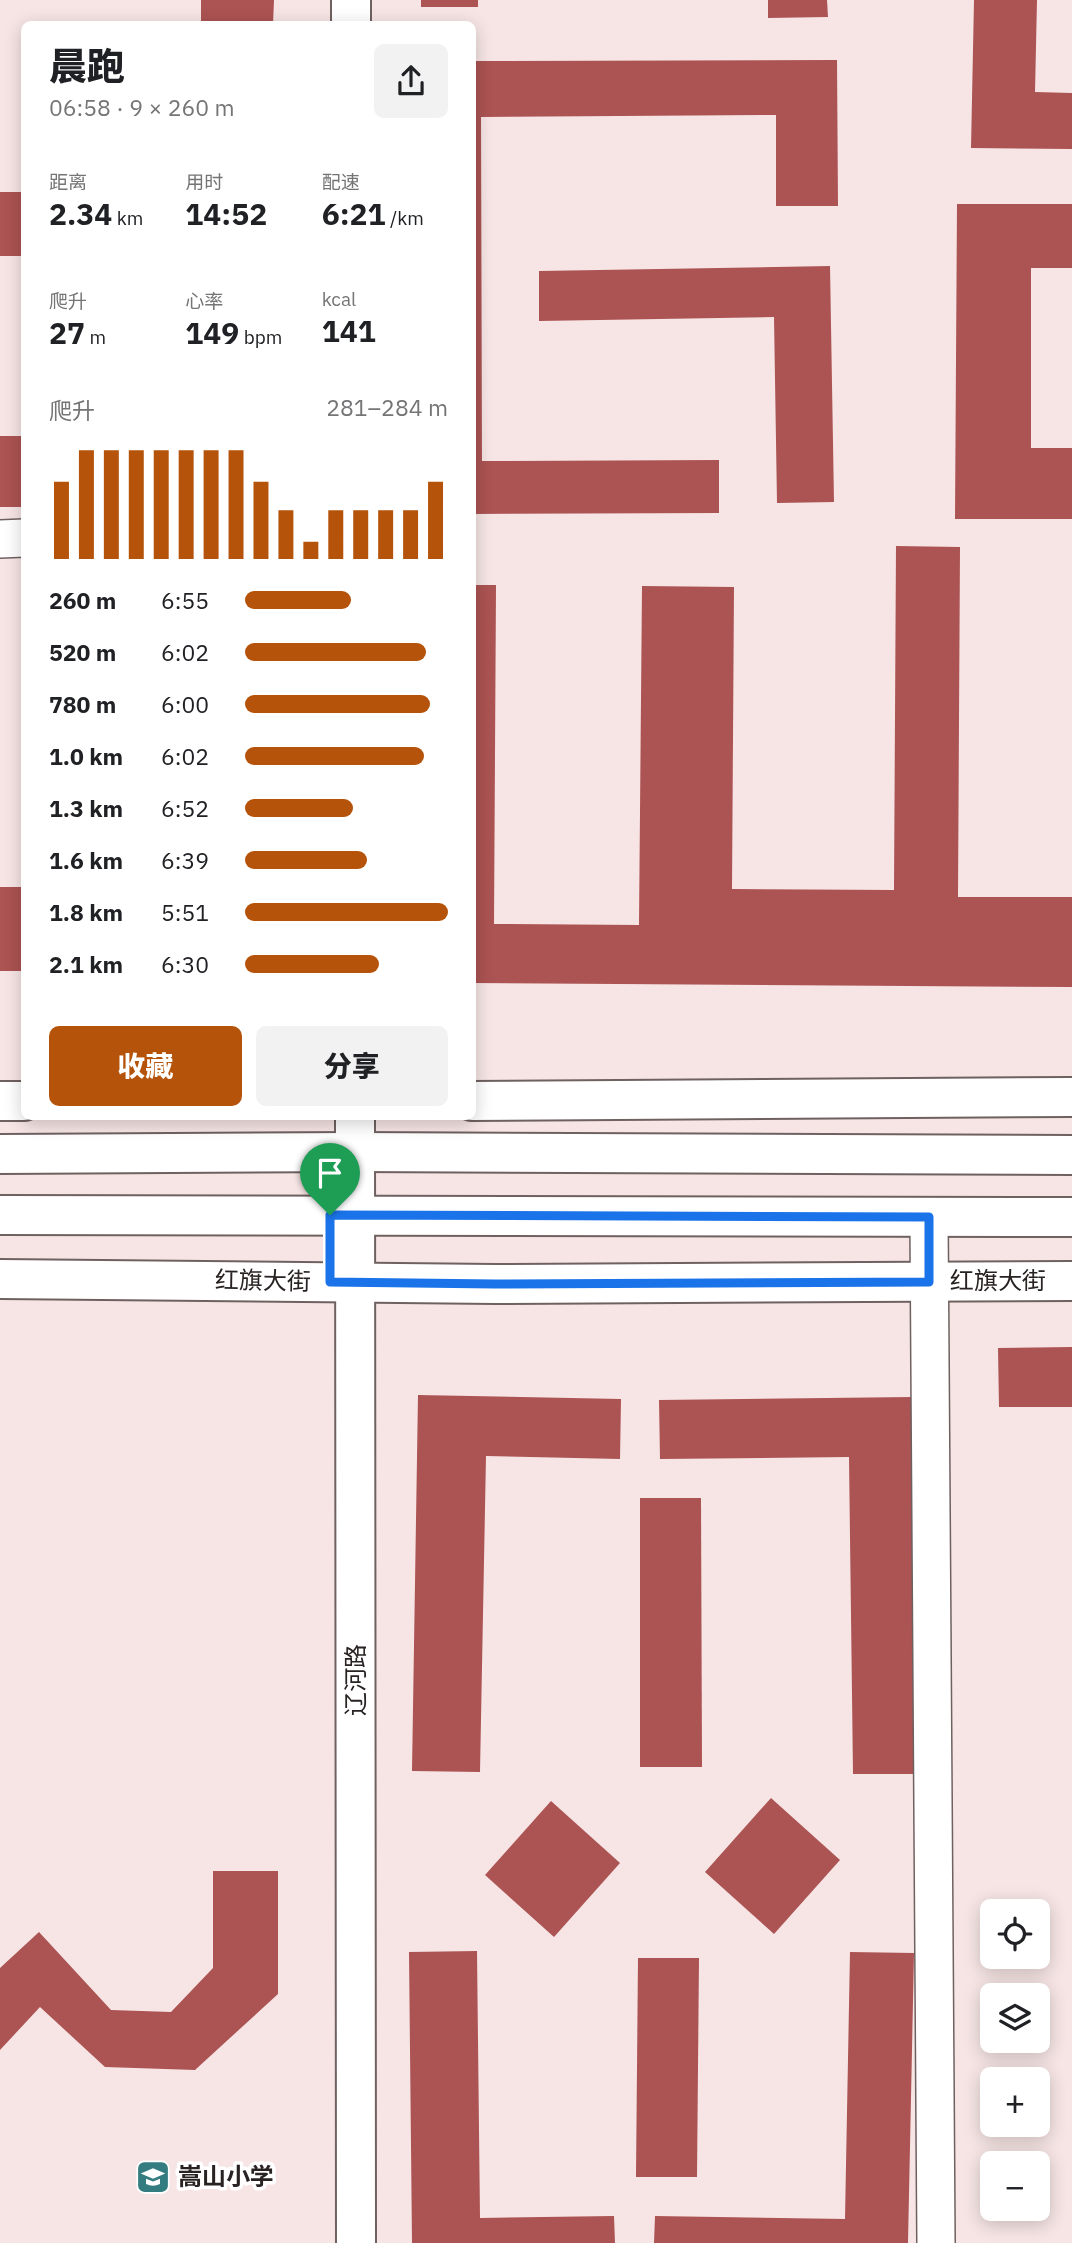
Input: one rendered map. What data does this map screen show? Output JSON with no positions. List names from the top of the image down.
{
  "streets": {
    "main road": ["红旗大街", "辽河路"]
  },
  "crossings": [
    ["红旗大街", "辽河路"]
  ],
  "places": {
    "school or university": ["嵩山小学"]
  },
  "page": {
    "heading": ["晨跑", "06:58 · 9 × 260 m"],
    "stats": [
      ["距离", "2.34 km"],
      ["用时", "14:52"],
      ["配速", "6:21 /km"],
      ["爬升", "27 m"],
      ["心率", "149 bpm"],
      ["kcal", "141"]
    ],
    "chart": ["爬升", "281–284 m"],
    "list": [
      {
        "name": "260 m",
        "note": "6:55"
      },
      {
        "name": "520 m",
        "note": "6:02"
      },
      {
        "name": "780 m",
        "note": "6:00"
      },
      {
        "name": "1.0 km",
        "note": "6:02"
      },
      {
        "name": "1.3 km",
        "note": "6:52"
      },
      {
        "name": "1.6 km",
        "note": "6:39"
      },
      {
        "name": "1.8 km",
        "note": "5:51"
      },
      {
        "name": "2.1 km",
        "note": "6:30"
      }
    ],
    "buttons": ["收藏", "分享"],
    "map_buttons": ["+", "−"]
  }
}
